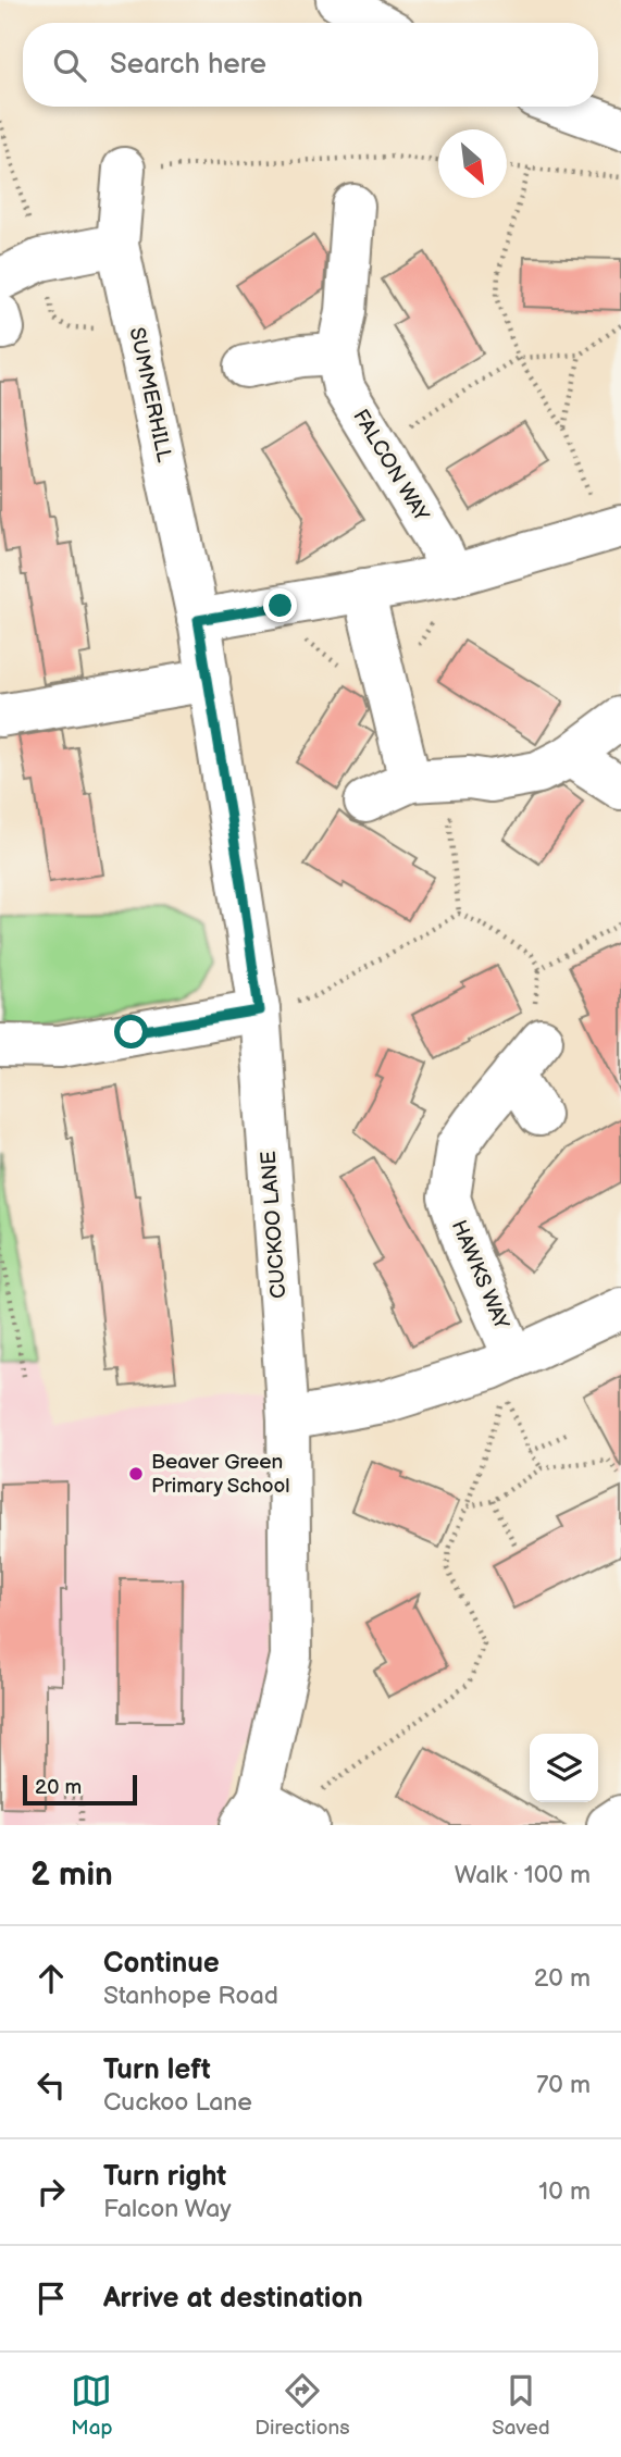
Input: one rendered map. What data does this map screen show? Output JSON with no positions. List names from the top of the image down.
{
  "streets": {
    "street": [
      "SUMMERHILL",
      "FALCON WAY",
      "CUCKOO LANE",
      "HAWKS WAY"
    ]
  },
  "crossings": [
    ["SUMMERHILL", "CUCKOO LANE"],
    ["CUCKOO LANE", "HAWKS WAY"]
  ],
  "places": ["Beaver Green Primary School"],
  "scale_bar": "20 m",
  "north": "bottom right",
  "page": {
    "search": "Search here",
    "scale": "20 m",
    "heading": ["2 min", "Walk · 100 m"],
    "list": [
      ["Continue", "Stanhope Road", "20 m"],
      ["Turn left", "Cuckoo Lane", "70 m"],
      ["Turn right", "Falcon Way", "10 m"],
      "Arrive at destination"
    ],
    "nav": ["Map", "Directions", "Saved"]
  }
}
